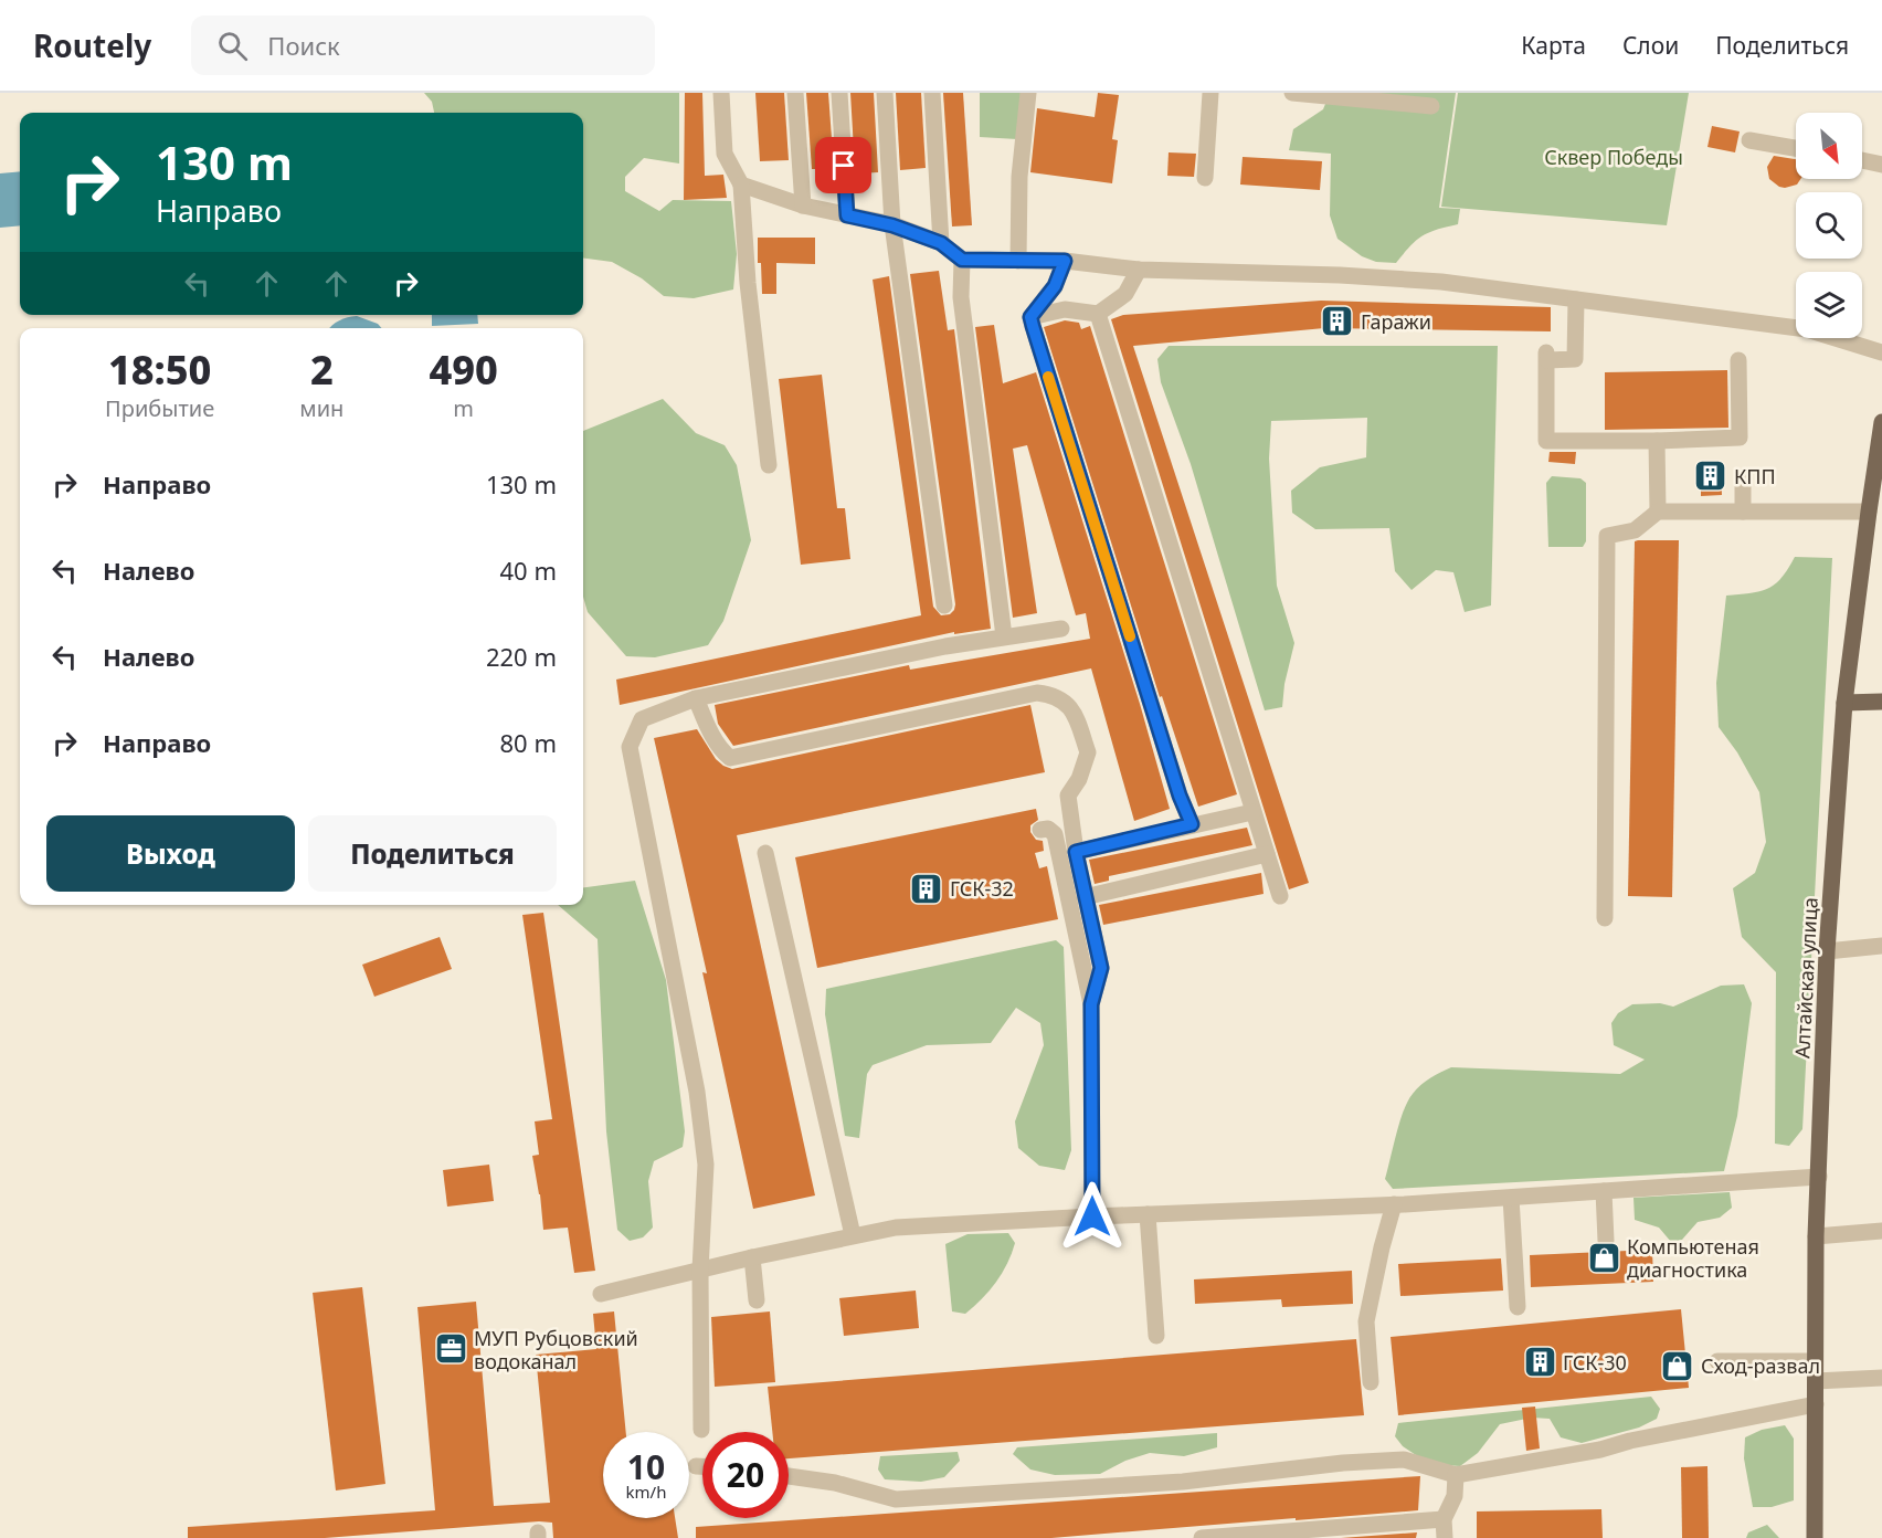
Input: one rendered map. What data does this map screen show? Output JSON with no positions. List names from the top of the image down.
{
  "streets": {
    "main road": ["Алтайская улица"]
  },
  "parks": ["Сквер Победы"],
  "places": {
    "building": [
      "Гаражи",
      "КПП",
      "ГСК-32",
      "ГСК-30"
    ],
    "shop": ["Компьютеная диагностика", "Сход-развал"],
    "office": ["МУП Рубцовский водоканал"]
  },
  "north": "bottom right",
  "page": {
    "header": "Routely",
    "search": "Поиск",
    "nav": ["Карта", "Слои", "Поделиться"],
    "turn": ["130 m", "Направо"],
    "eta": [
      "18:50",
      "Прибытие",
      "2",
      "мин",
      "490",
      "m"
    ],
    "list": [
      {
        "name": "Направо",
        "value": "130 m"
      },
      {
        "name": "Налево",
        "value": "40 m"
      },
      {
        "name": "Налево",
        "value": "220 m"
      },
      {
        "name": "Направо",
        "value": "80 m"
      }
    ],
    "buttons": ["Выход", "Поделиться"],
    "speed": "10 km/h",
    "limit": "20"
  }
}
